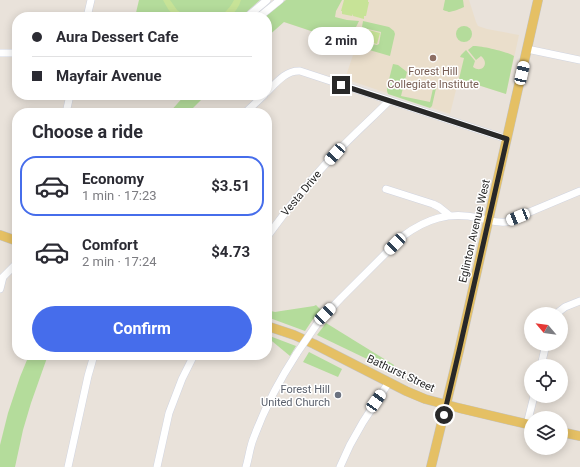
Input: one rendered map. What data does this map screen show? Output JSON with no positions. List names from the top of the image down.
{
  "streets": {
    "main road": ["Eglinton Avenue West", "Bathurst Street"],
    "street": ["Vesta Drive"]
  },
  "crossings": [
    ["Eglinton Avenue West", "Bathurst Street"]
  ],
  "places": ["Forest Hill Collegiate Institute", "Forest Hill United Church"],
  "north": "top left",
  "page": {
    "banner": ["Aura Dessert Cafe", "Mayfair Avenue"],
    "bubble": "2 min",
    "heading": "Choose a ride",
    "list": [
      {
        "name": "Economy",
        "note": "1 min · 17:23",
        "value": "$3.51"
      },
      {
        "name": "Comfort",
        "note": "2 min · 17:24",
        "value": "$4.73"
      }
    ],
    "buttons": "Confirm"
  }
}
